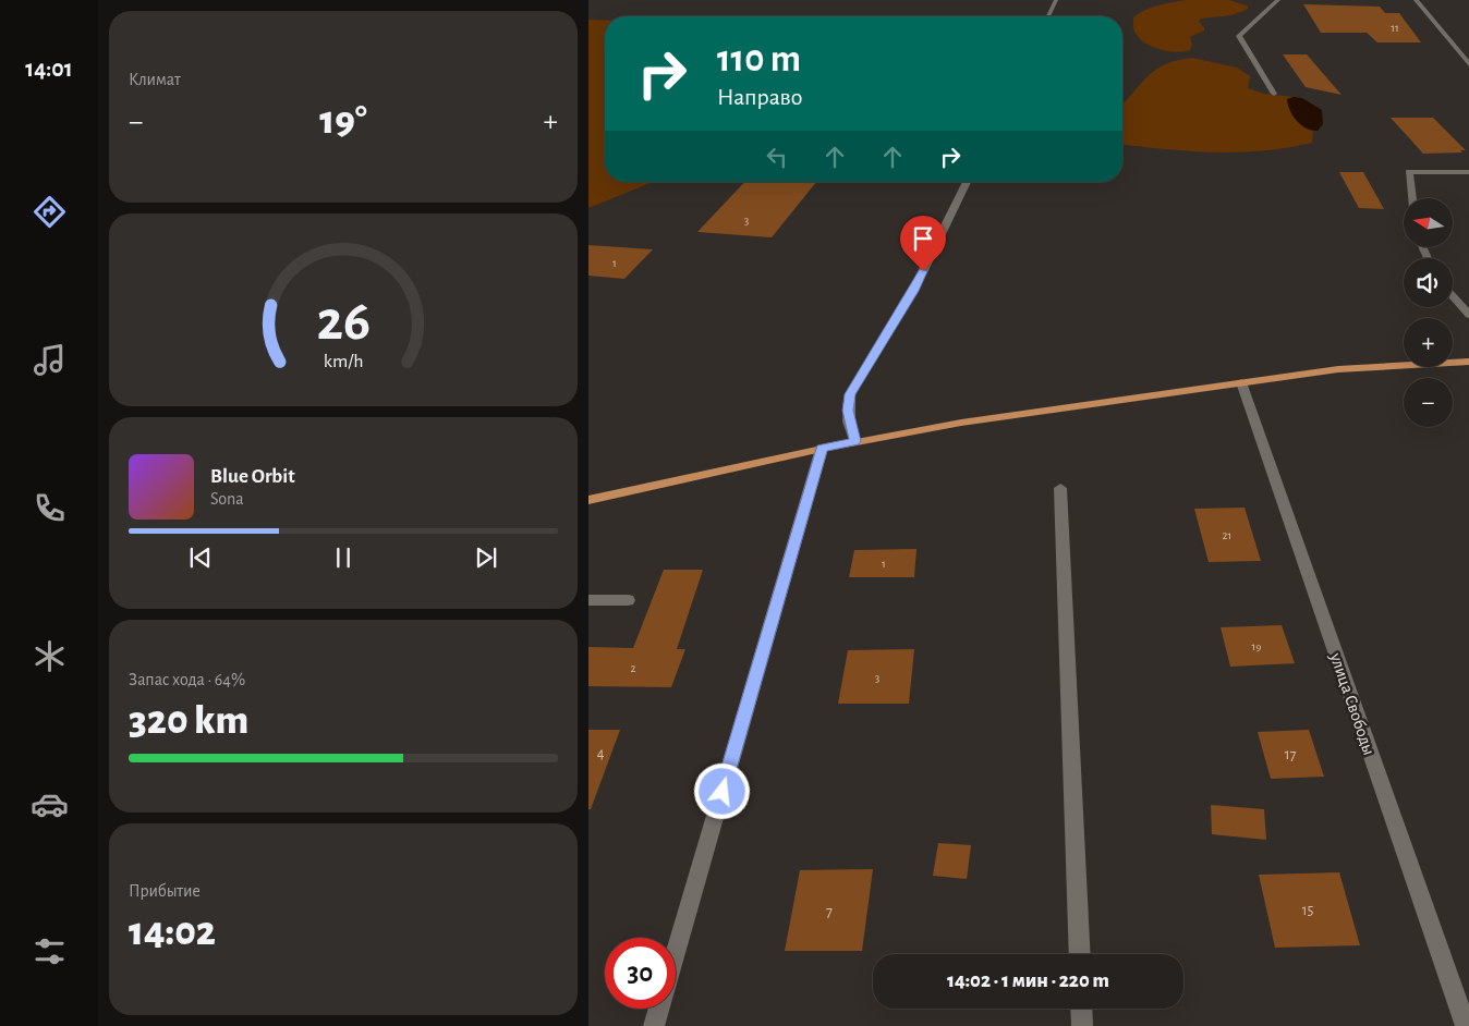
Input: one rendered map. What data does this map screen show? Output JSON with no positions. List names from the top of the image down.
{
  "streets": {
    "street": ["улица Свободы"]
  },
  "house_numbers": [
    "11",
    "3",
    "1",
    "21",
    "1",
    "19",
    "2",
    "3",
    "4",
    "17",
    "15",
    "7"
  ],
  "north": "left",
  "page": {
    "tabs": "14:01",
    "tile": [
      "Климат",
      ["Запас хода · 64%", "320 km"],
      ["Прибытие", "14:02"]
    ],
    "turn": ["110 m", "Направо"],
    "heat": ["−", "19°", "+"],
    "map_buttons": ["+", "−"],
    "song": ["Blue Orbit", "Sona"],
    "limit": "30",
    "trip": "14:02 · 1 мин · 220 m",
    "gauge": ["26", "km/h"]
  }
}
